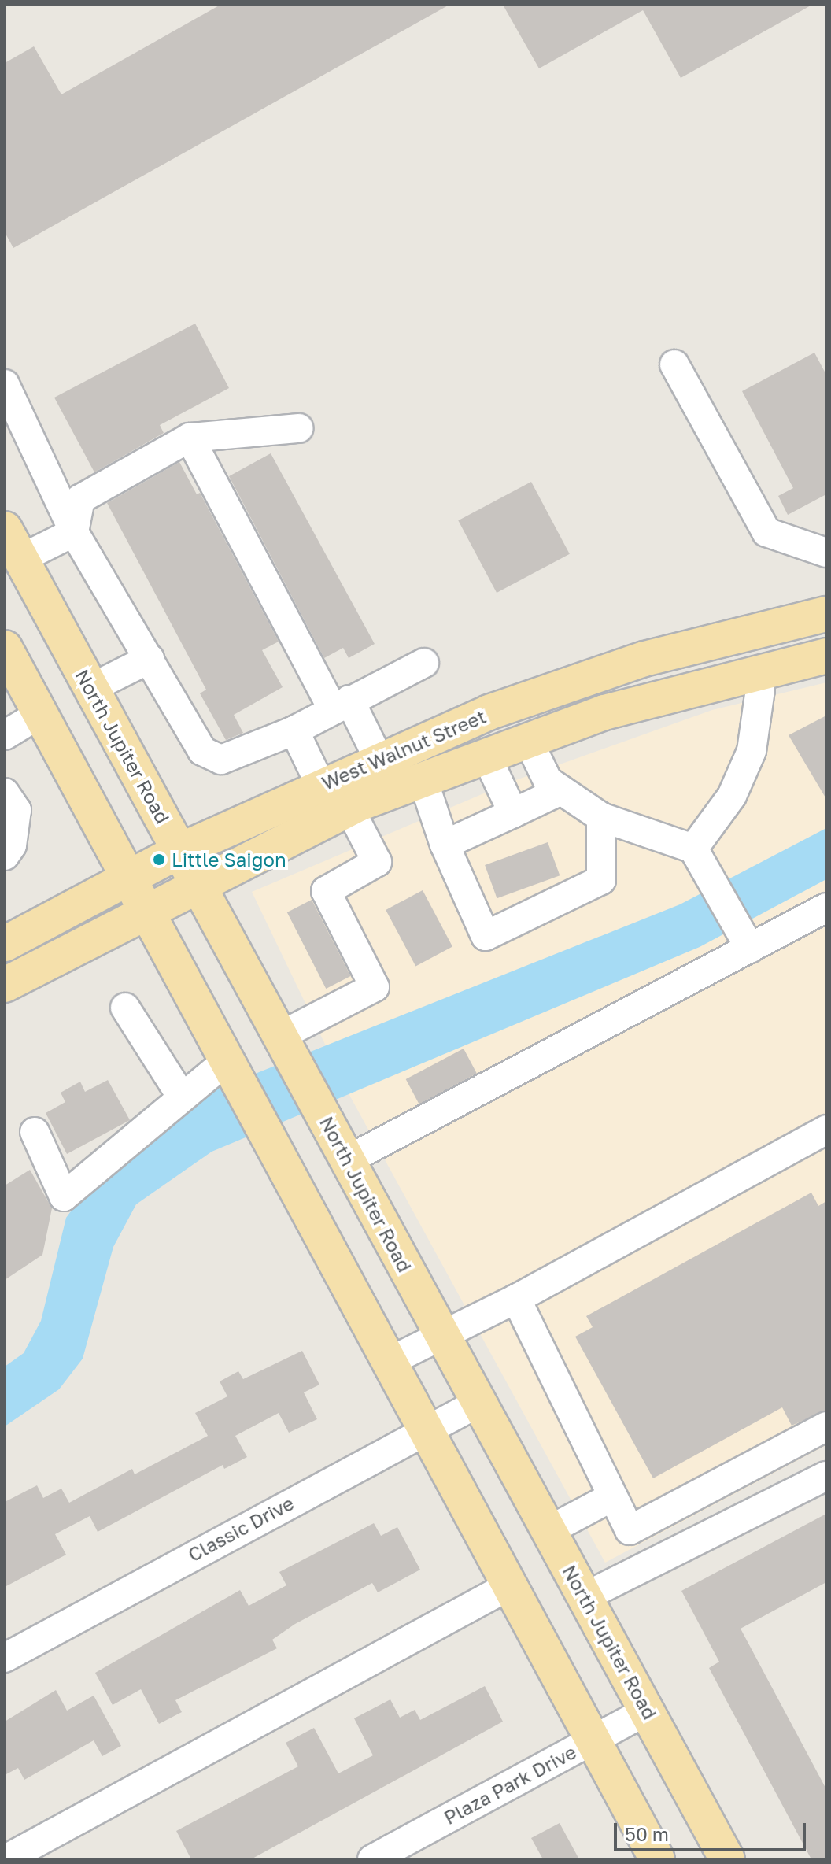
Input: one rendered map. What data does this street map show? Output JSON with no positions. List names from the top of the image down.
{
  "streets": {
    "main road": ["North Jupiter Road", "West Walnut Street"],
    "street": ["Classic Drive", "Plaza Park Drive"]
  },
  "crossings": [
    ["North Jupiter Road", "West Walnut Street"],
    ["North Jupiter Road", "Classic Drive"],
    ["North Jupiter Road", "Plaza Park Drive"]
  ],
  "places": ["Little Saigon"],
  "scale_bar": "50 m"
}
